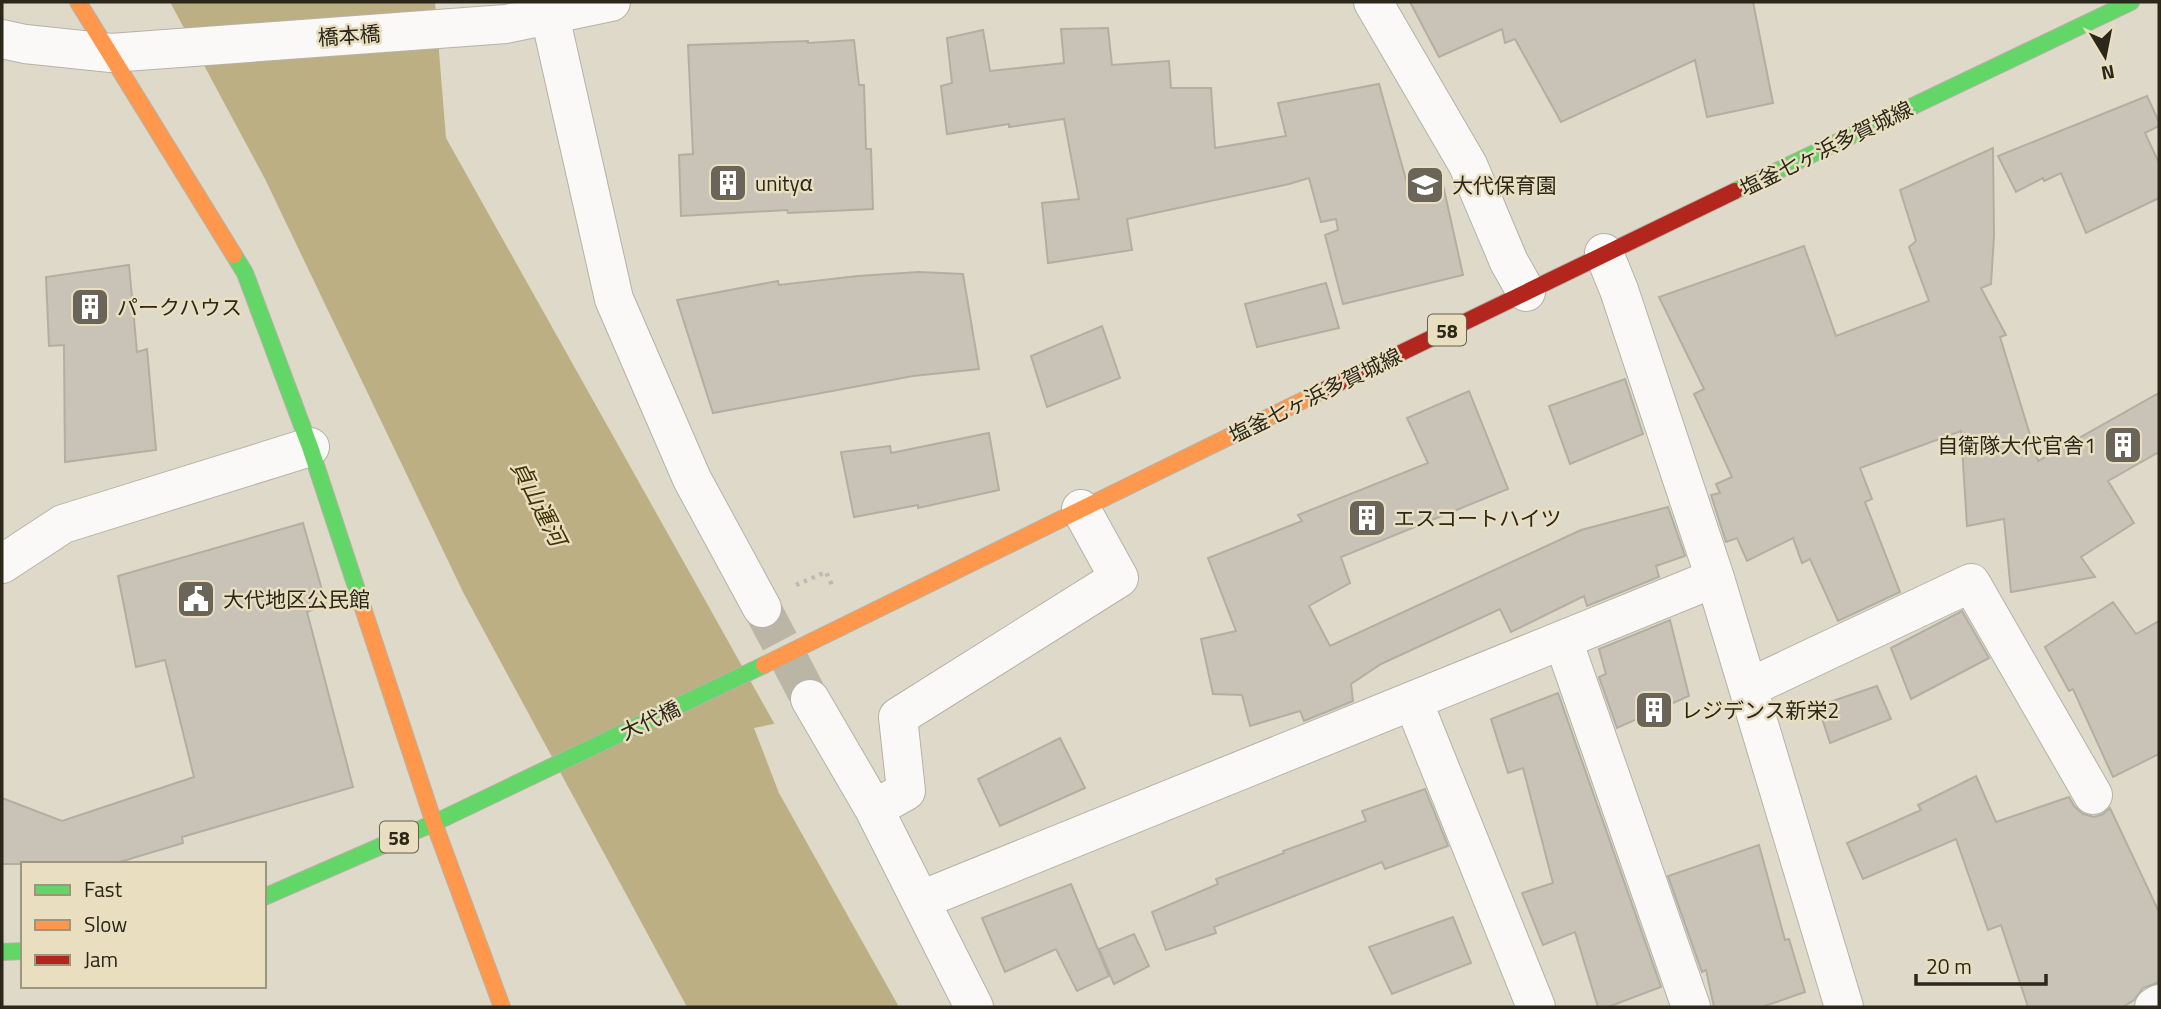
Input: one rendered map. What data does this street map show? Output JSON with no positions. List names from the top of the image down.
{
  "streets": {
    "main road": ["塩釜七ヶ浜多賀城線", "58", "大代橋"],
    "street": ["橋本橋"]
  },
  "crossings": [
    ["塩釜七ヶ浜多賀城線", "大代橋"],
    ["58", "大代橋"]
  ],
  "water": ["貞山運河"],
  "places": {
    "building": [
      "unityα",
      "パークハウス",
      "自衛隊大代官舎1",
      "エスコートハイツ",
      "レジデンス新栄2"
    ],
    "school or university": ["大代保育園"],
    "public building": ["大代地区公民館"]
  },
  "legend": ["Fast", "Slow", "Jam"],
  "scale_bar": "20 m",
  "north": "bottom"
}
